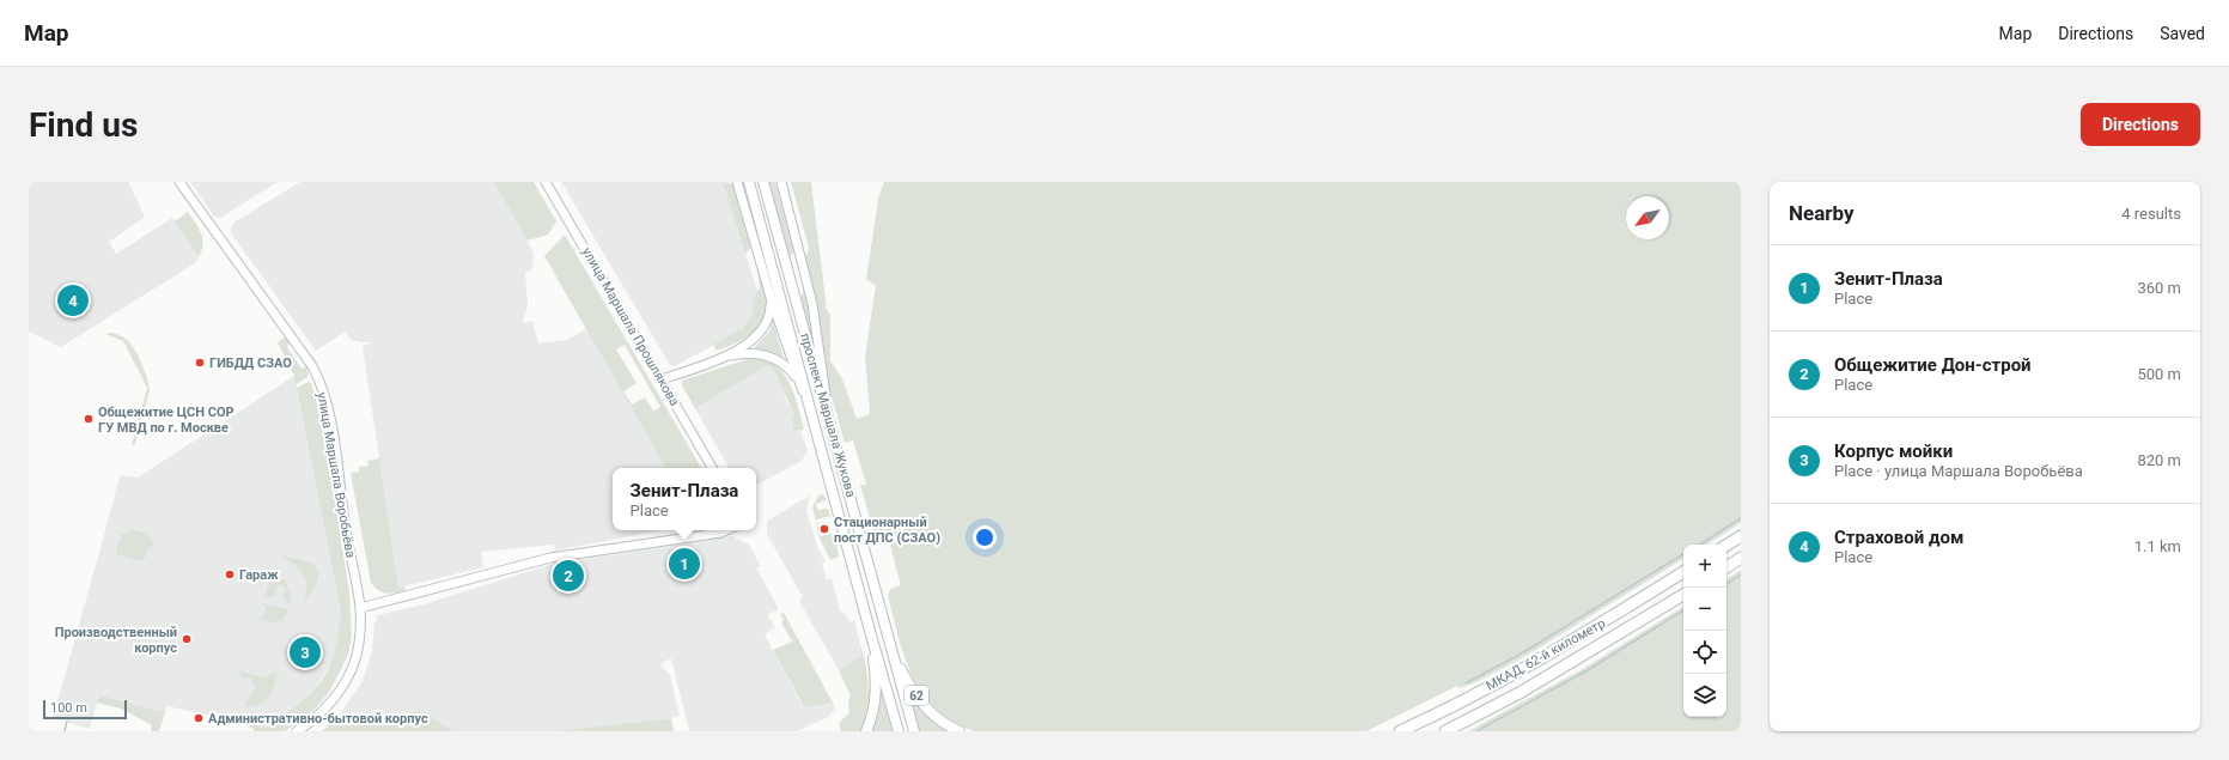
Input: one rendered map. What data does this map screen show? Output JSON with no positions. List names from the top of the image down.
{
  "streets": {
    "highway": ["МКАД, 62-й километр"],
    "main road": ["проспект Маршала Жукова", "62"],
    "street": ["улица Маршала Прошлякова", "улица Маршала Воробьёва"]
  },
  "crossings": [
    ["проспект Маршала Жукова", "62"]
  ],
  "places": [
    "ГИБДД СЗАО",
    "Общежитие ЦСН СОР ГУ МВД по г. Москве",
    "Стационарный пост ДПС (СЗАО)",
    "Гараж",
    "Производственный корпус",
    "Административно-бытовой корпус"
  ],
  "scale_bar": "100 m",
  "north": "bottom left",
  "page": {
    "header": "Map",
    "nav": ["Map", "Directions", "Saved"],
    "buttons": "Directions",
    "title": "Find us",
    "heading": ["Nearby", "4 results"],
    "list": [
      {
        "mark": "1",
        "name": "Зенит-Плаза",
        "note": "Place",
        "value": "360 m"
      },
      {
        "mark": "2",
        "name": "Общежитие Дон-строй",
        "note": "Place",
        "value": "500 m"
      },
      {
        "mark": "3",
        "name": "Корпус мойки",
        "note": "Place · улица Маршала Воробьёва",
        "value": "820 m"
      },
      {
        "mark": "4",
        "name": "Страховой дом",
        "note": "Place",
        "value": "1.1 km"
      }
    ],
    "pins": [
      "4",
      "1",
      "2",
      "3"
    ],
    "popup": ["Зенит-Плаза", "Place"],
    "map_buttons": ["+", "−"],
    "scale": "100 m"
  }
}
